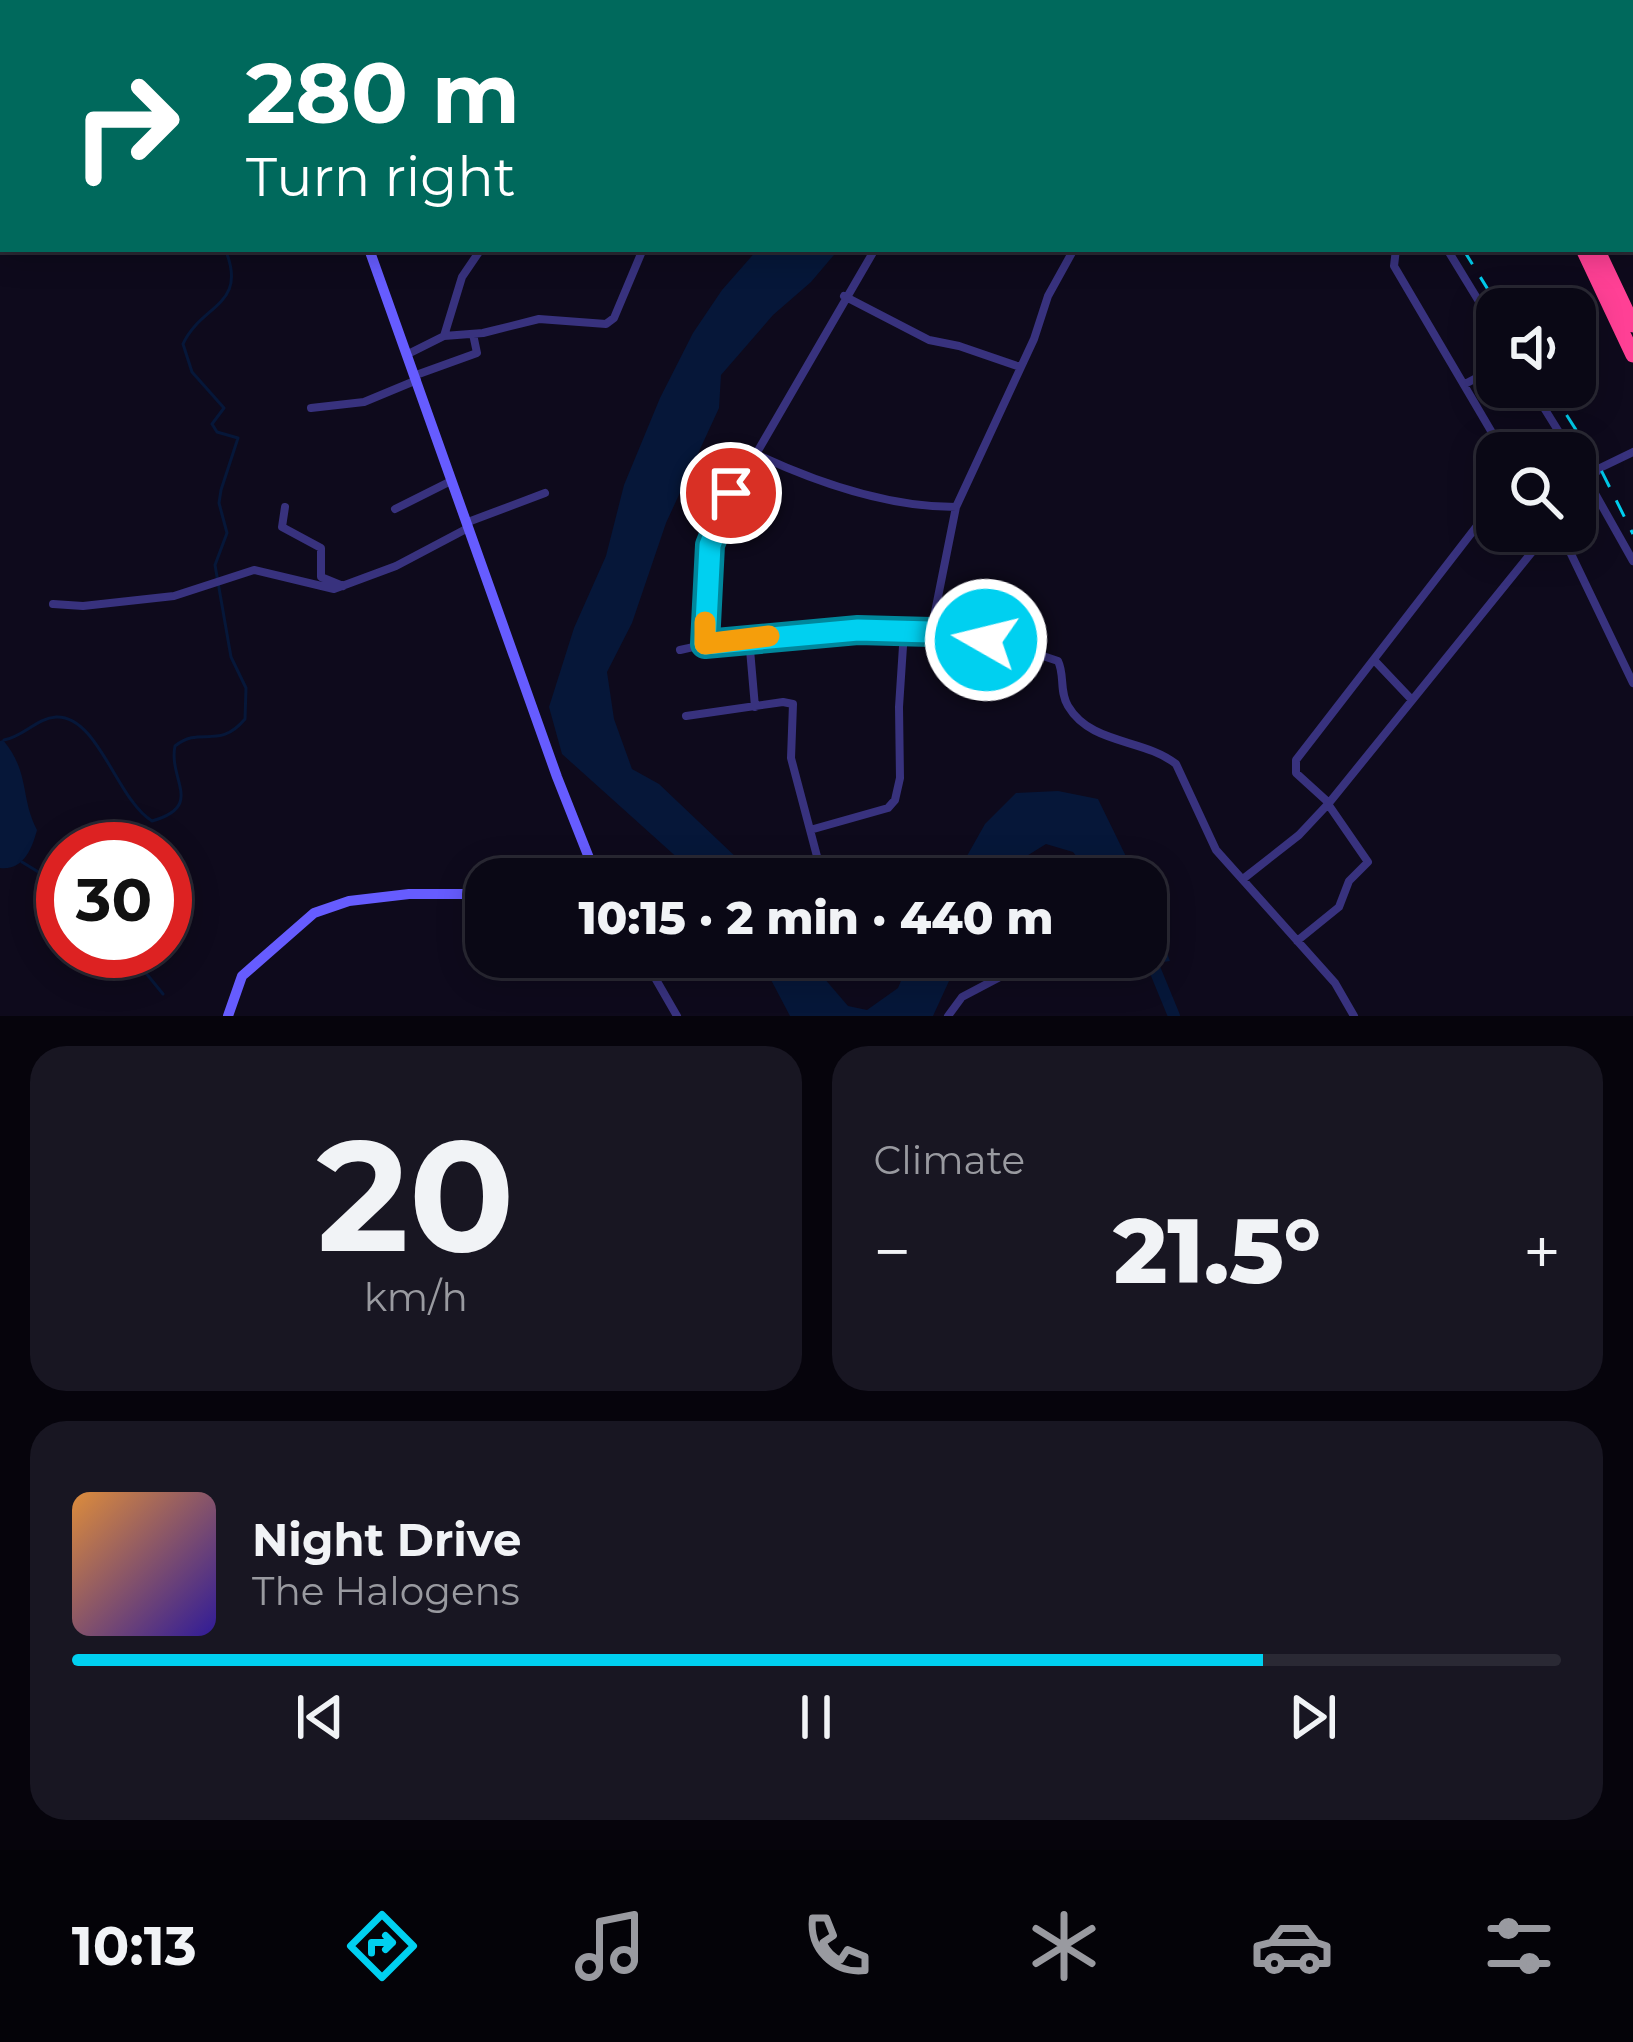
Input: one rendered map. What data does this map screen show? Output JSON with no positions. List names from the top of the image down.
{
  "page": {
    "turn": ["280 m", "Turn right"],
    "limit": "30",
    "trip": "10:15 · 2 min · 440 m",
    "tile": [
      ["20", "km/h"],
      "Climate"
    ],
    "heat": ["−", "21.5°", "+"],
    "song": ["Night Drive", "The Halogens"],
    "tabs": "10:13"
  }
}
